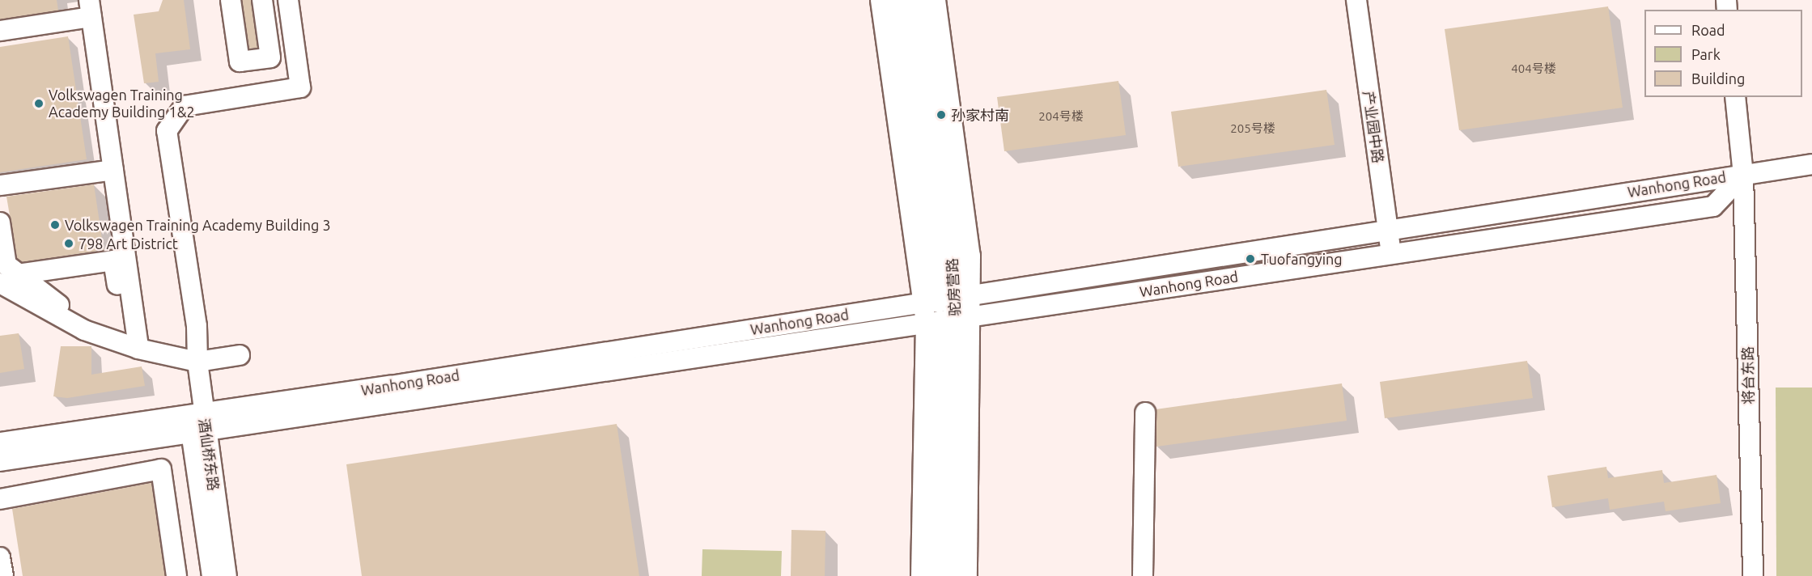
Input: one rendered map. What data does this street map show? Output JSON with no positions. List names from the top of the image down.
{
  "streets": {
    "main road": ["驼房营路"],
    "street": [
      "产业园中路",
      "Wanhong Road",
      "将台东路",
      "酒仙桥东路"
    ]
  },
  "crossings": [
    ["产业园中路", "Wanhong Road"],
    ["Wanhong Road", "驼房营路"],
    ["Wanhong Road", "将台东路"],
    ["Wanhong Road", "酒仙桥东路"]
  ],
  "places": [
    "Volkswagen Training Academy Building 1&2",
    "孙家村南",
    "Volkswagen Training Academy Building 3",
    "798 Art District",
    "Tuofangying"
  ],
  "house_numbers": ["404号楼", "204号楼", "205号楼"],
  "legend": ["Road", "Park", "Building"]
}
